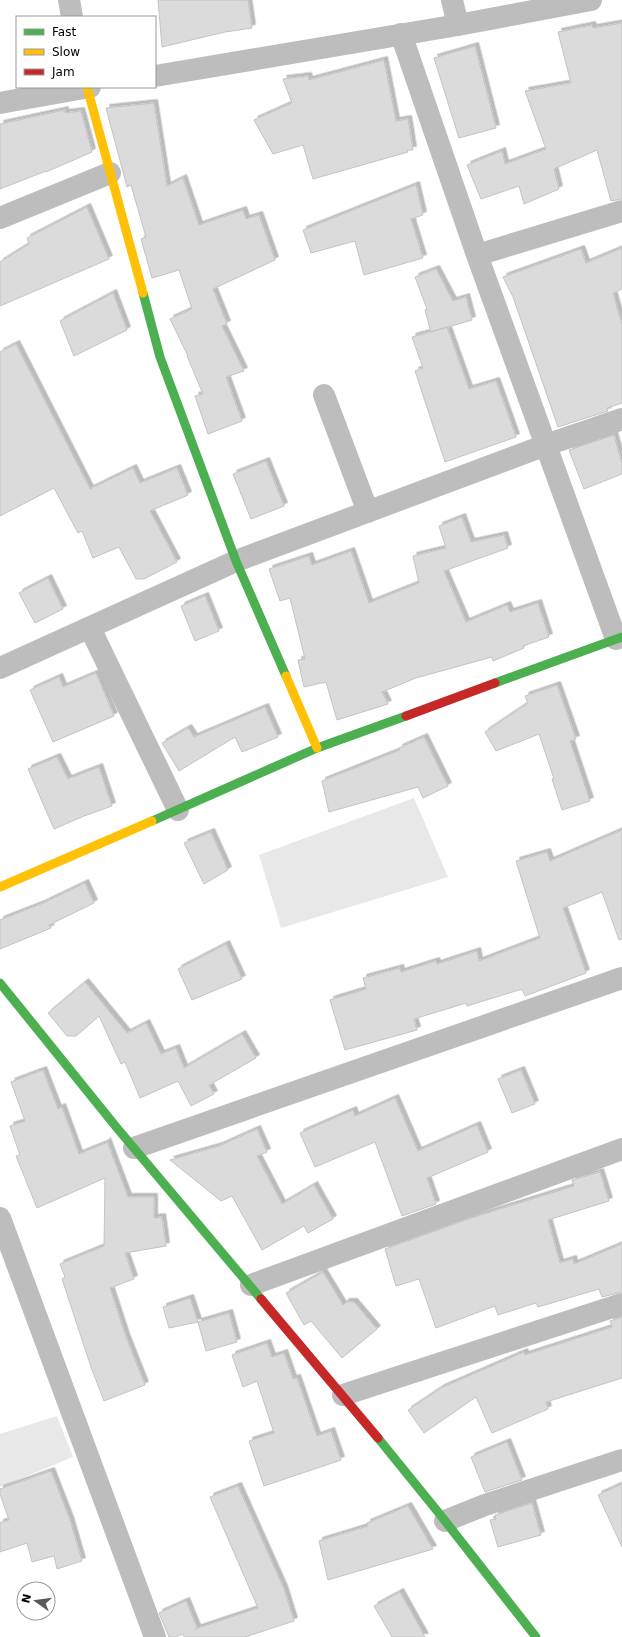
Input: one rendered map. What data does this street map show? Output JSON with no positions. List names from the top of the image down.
{
  "legend": ["Fast", "Slow", "Jam"],
  "north": "left"
}
